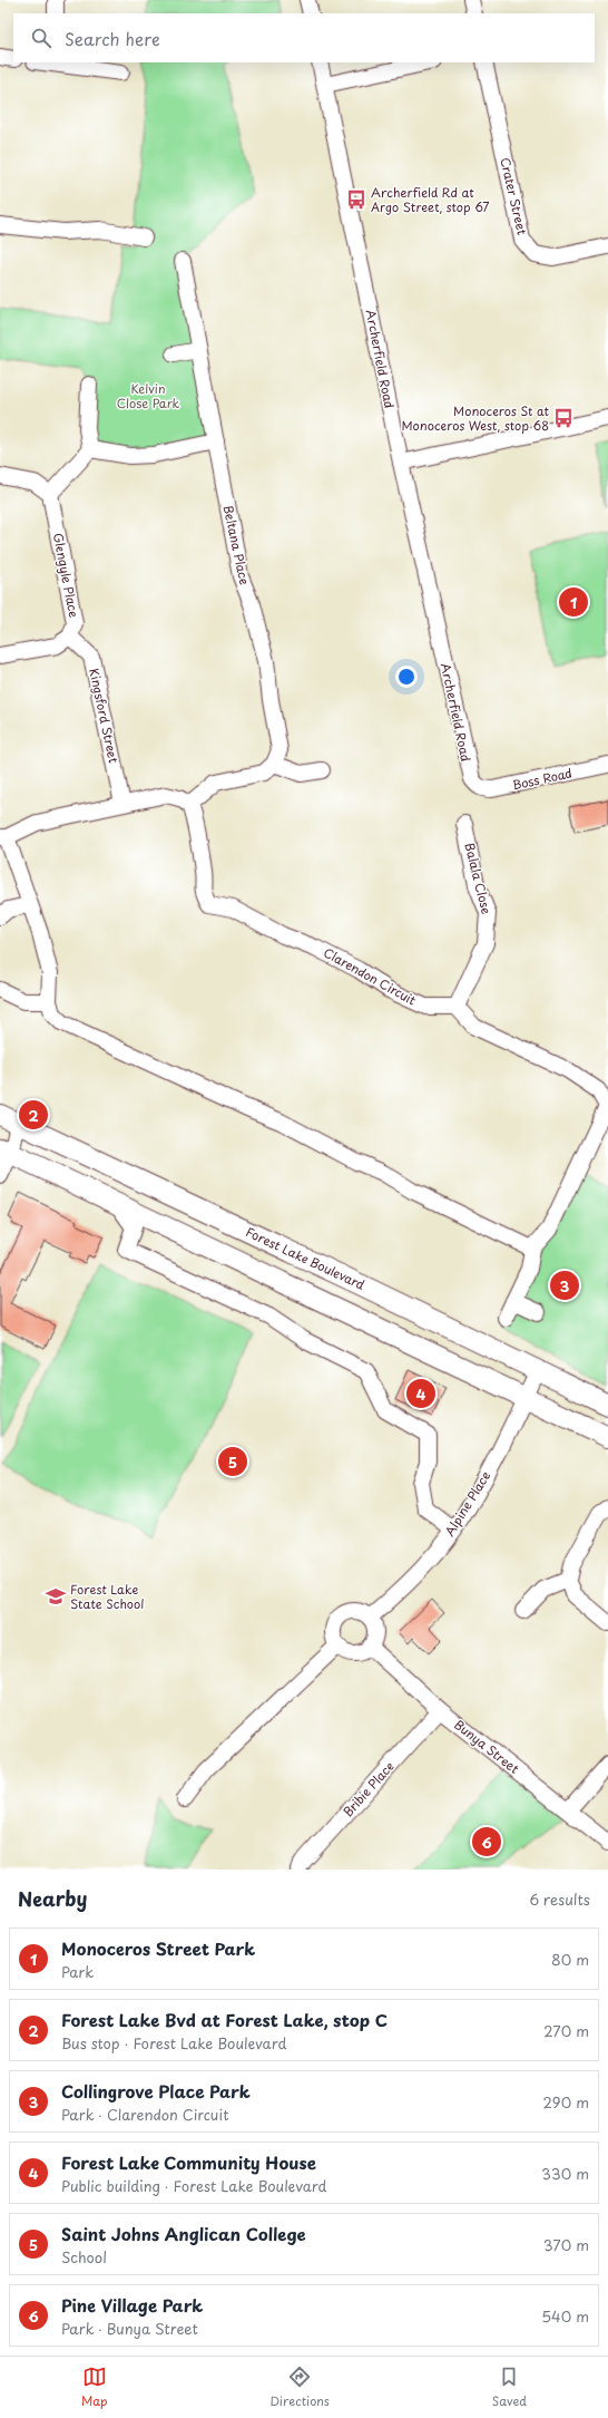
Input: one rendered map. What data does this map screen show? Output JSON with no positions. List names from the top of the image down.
{
  "streets": {
    "main road": ["Forest Lake Boulevard"],
    "street": [
      "Crater Street",
      "Archerfield Road",
      "Beltana Place",
      "Glengyle Place",
      "Kingsford Street",
      "Boss Road",
      "Balala Close",
      "Clarendon Circuit",
      "Alpine Place",
      "Bunya Street",
      "Bribie Place"
    ]
  },
  "crossings": [
    ["Archerfield Road", "Boss Road"],
    ["Glengyle Place", "Kingsford Street"],
    ["Balala Close", "Clarendon Circuit"],
    ["Forest Lake Boulevard", "Alpine Place"],
    ["Alpine Place", "Bunya Street"],
    ["Bunya Street", "Bribie Place"]
  ],
  "parks": ["Kelvin Close Park"],
  "places": {
    "bus stop": ["Archerfield Rd at Argo Street, stop 67", "Monoceros St at Monoceros West, stop 68"],
    "school or university": ["Forest Lake State School"]
  },
  "page": {
    "search": "Search here",
    "pins": [
      "1",
      "2",
      "3",
      "4",
      "5",
      "6"
    ],
    "heading": ["Nearby", "6 results"],
    "list": [
      {
        "mark": "1",
        "name": "Monoceros Street Park",
        "note": "Park",
        "value": "80 m"
      },
      {
        "mark": "2",
        "name": "Forest Lake Bvd at Forest Lake, stop C",
        "note": "Bus stop · Forest Lake Boulevard",
        "value": "270 m"
      },
      {
        "mark": "3",
        "name": "Collingrove Place Park",
        "note": "Park · Clarendon Circuit",
        "value": "290 m"
      },
      {
        "mark": "4",
        "name": "Forest Lake Community House",
        "note": "Public building · Forest Lake Boulevard",
        "value": "330 m"
      },
      {
        "mark": "5",
        "name": "Saint Johns Anglican College",
        "note": "School",
        "value": "370 m"
      },
      {
        "mark": "6",
        "name": "Pine Village Park",
        "note": "Park · Bunya Street",
        "value": "540 m"
      }
    ],
    "nav": ["Map", "Directions", "Saved"]
  }
}
